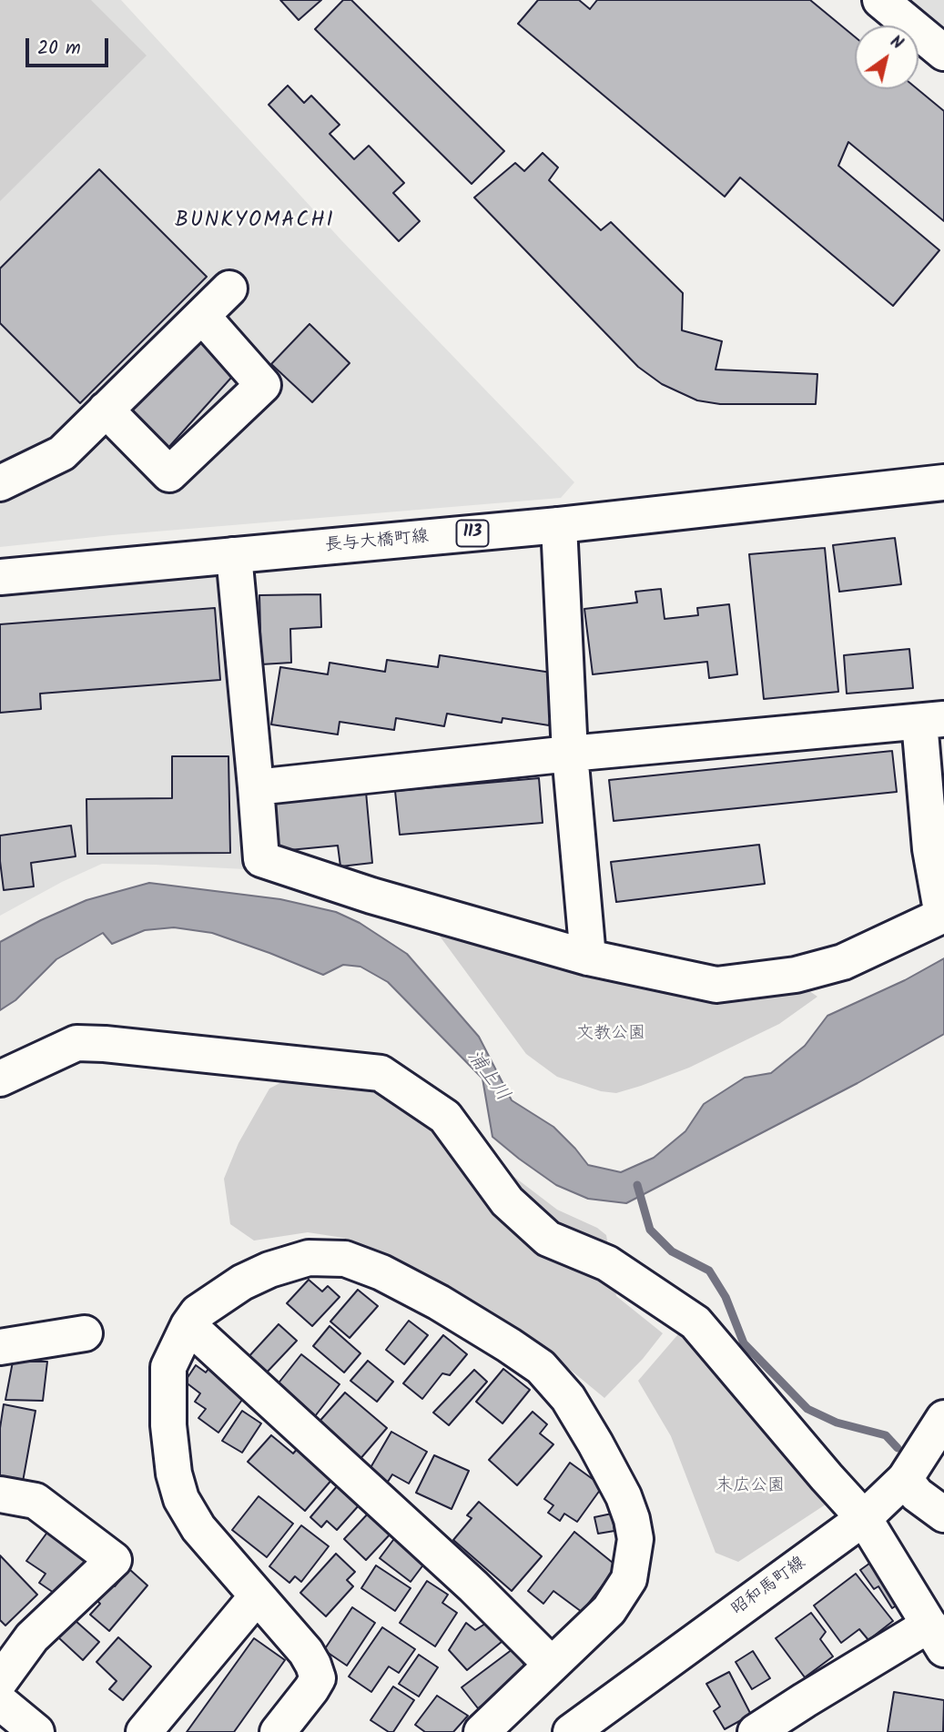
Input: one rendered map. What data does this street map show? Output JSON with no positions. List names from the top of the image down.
{
  "streets": {
    "street": ["113", "長与大橋町線", "昭和馬町線"]
  },
  "districts": ["BUNKYOMACHI"],
  "water": ["浦上川"],
  "parks": ["文教公園", "末広公園"],
  "scale_bar": "20 m",
  "north": "top right"
}
